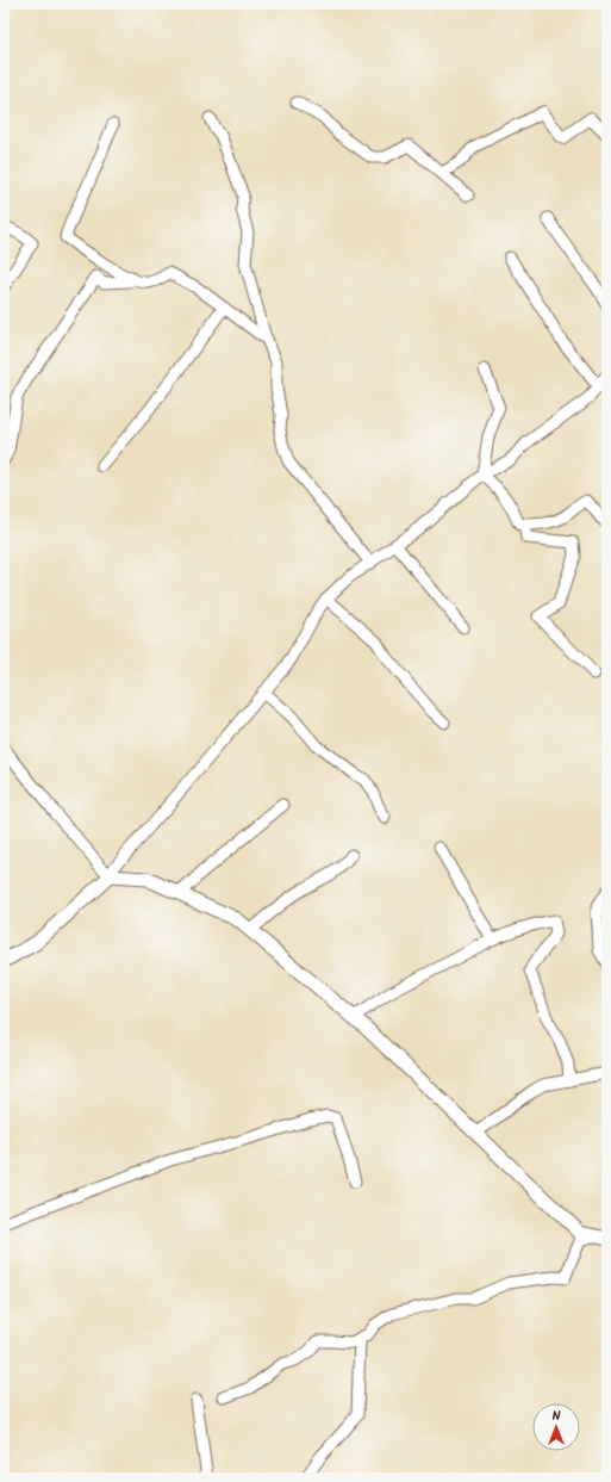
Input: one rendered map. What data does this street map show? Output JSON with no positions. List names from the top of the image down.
{
  "north": "top"
}
